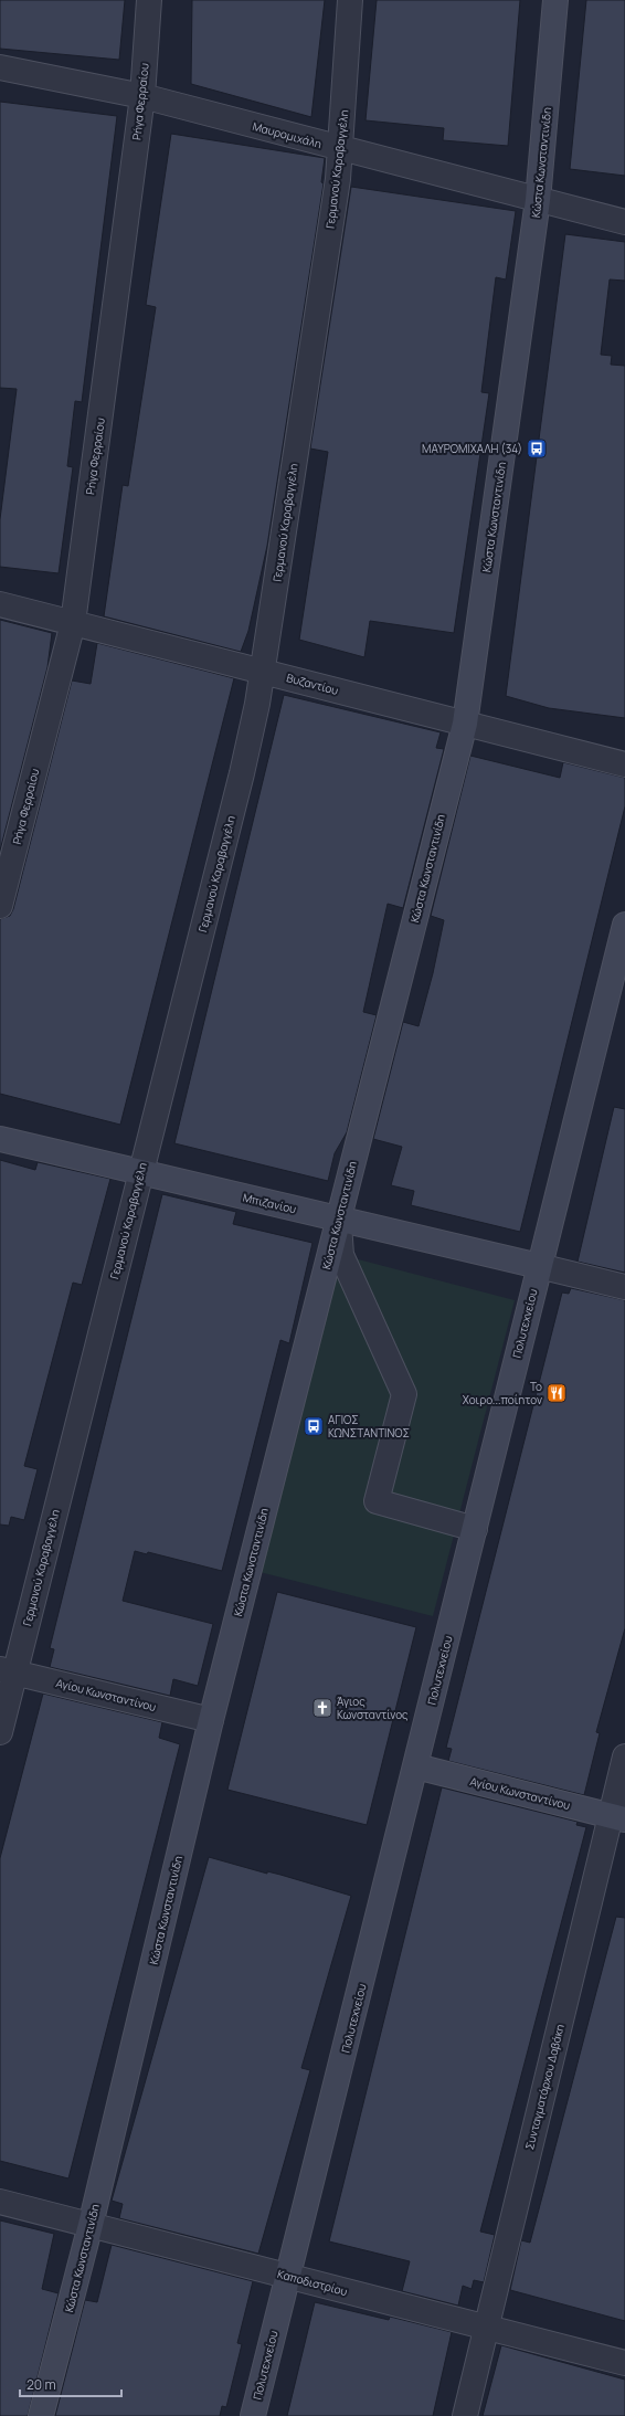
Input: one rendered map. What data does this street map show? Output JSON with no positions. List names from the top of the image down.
{
  "streets": {
    "street": [
      "Ρήγα Φερραίου",
      "Μαυρομιχάλη",
      "Κώστα Κωνσταντινίδη",
      "Γερμανού Καραβαγγέλη",
      "Βυζαντίου",
      "Μπιζανίου",
      "Πολυτεχνείου",
      "Αγίου Κωνσταντίνου",
      "Συνταγματάρχου Δαβάκη",
      "Καποδιστρίου"
    ]
  },
  "crossings": [
    ["Ρήγα Φερραίου", "Μαυρομιχάλη"],
    ["Ρήγα Φερραίου", "Βυζαντίου"],
    ["Μαυρομιχάλη", "Κώστα Κωνσταντινίδη"],
    ["Μαυρομιχάλη", "Γερμανού Καραβαγγέλη"],
    ["Κώστα Κωνσταντινίδη", "Βυζαντίου"],
    ["Κώστα Κωνσταντινίδη", "Μπιζανίου"],
    ["Κώστα Κωνσταντινίδη", "Αγίου Κωνσταντίνου"],
    ["Κώστα Κωνσταντινίδη", "Καποδιστρίου"],
    ["Γερμανού Καραβαγγέλη", "Βυζαντίου"],
    ["Γερμανού Καραβαγγέλη", "Μπιζανίου"],
    ["Γερμανού Καραβαγγέλη", "Αγίου Κωνσταντίνου"],
    ["Μπιζανίου", "Πολυτεχνείου"],
    ["Πολυτεχνείου", "Αγίου Κωνσταντίνου"],
    ["Πολυτεχνείου", "Καποδιστρίου"],
    ["Αγίου Κωνσταντίνου", "Συνταγματάρχου Δαβάκη"],
    ["Συνταγματάρχου Δαβάκη", "Καποδιστρίου"]
  ],
  "places": {
    "bus stop": ["ΜΑΥΡΟΜΙΧΑΛΗ (34)", "ΑΓΙΟΣ ΚΩΝΣΤΑΝΤΙΝΟΣ"],
    "restaurant": ["Το Χοιρο...ποίητον"],
    "church": ["Άγιος Κωνσταντίνος"]
  },
  "scale_bar": "20 m"
}
